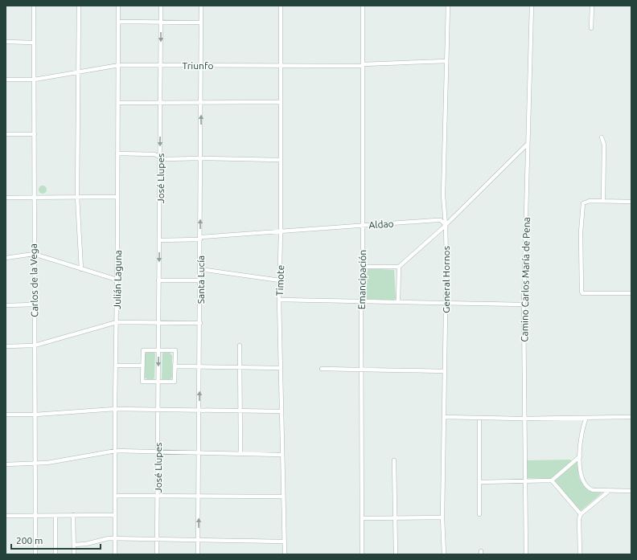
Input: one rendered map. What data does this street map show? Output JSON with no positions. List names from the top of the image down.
{
  "streets": {
    "street": [
      "Triunfo",
      "José Llupes",
      "Aldao",
      "Julián Laguna",
      "Santa Lucía",
      "Emancipación",
      "General Hornos",
      "Camino Carlos María de Pena",
      "Carlos de la Vega",
      "Timote"
    ]
  },
  "crossings": [
    ["Triunfo", "José Llupes"],
    ["Triunfo", "Julián Laguna"],
    ["Triunfo", "Santa Lucía"],
    ["Triunfo", "Emancipación"],
    ["Triunfo", "General Hornos"],
    ["Triunfo", "Carlos de la Vega"],
    ["Triunfo", "Timote"],
    ["José Llupes", "Aldao"],
    ["Aldao", "Santa Lucía"],
    ["Aldao", "Emancipación"],
    ["Aldao", "General Hornos"],
    ["Aldao", "Timote"]
  ],
  "one_way": ["Santa Lucía"],
  "scale_bar": "200 m"
}
